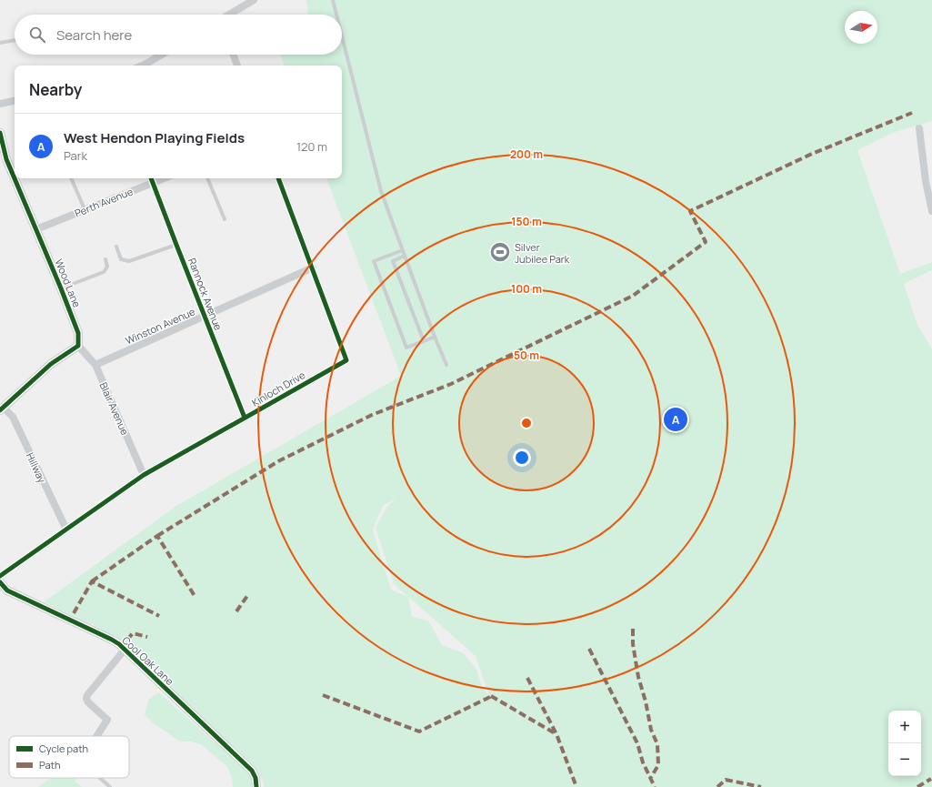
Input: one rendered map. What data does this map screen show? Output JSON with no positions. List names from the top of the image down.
{
  "streets": {
    "street": [
      "Perth Avenue",
      "Wood Lane",
      "Rannock Avenue",
      "Winston Avenue",
      "Kinloch Drive",
      "Blair Avenue",
      "Hillway",
      "Cool Oak Lane"
    ]
  },
  "crossings": [
    ["Perth Avenue", "Wood Lane"],
    ["Perth Avenue", "Rannock Avenue"],
    ["Wood Lane", "Blair Avenue"],
    ["Rannock Avenue", "Winston Avenue"],
    ["Rannock Avenue", "Kinloch Drive"],
    ["Winston Avenue", "Kinloch Drive"],
    ["Winston Avenue", "Blair Avenue"],
    ["Kinloch Drive", "Blair Avenue"],
    ["Kinloch Drive", "Hillway"]
  ],
  "places": {
    "sports": ["Silver Jubilee Park"]
  },
  "legend": ["Cycle path", "Path"],
  "north": "right",
  "page": {
    "search": "Search here",
    "heading": "Nearby",
    "list": [
      {
        "mark": "A",
        "name": "West Hendon Playing Fields",
        "note": "Park",
        "value": "120 m"
      }
    ],
    "pins": "A",
    "map_buttons": ["+", "−"]
  },
  "rings": [
    "200 m",
    "150 m",
    "100 m",
    "50 m"
  ]
}
